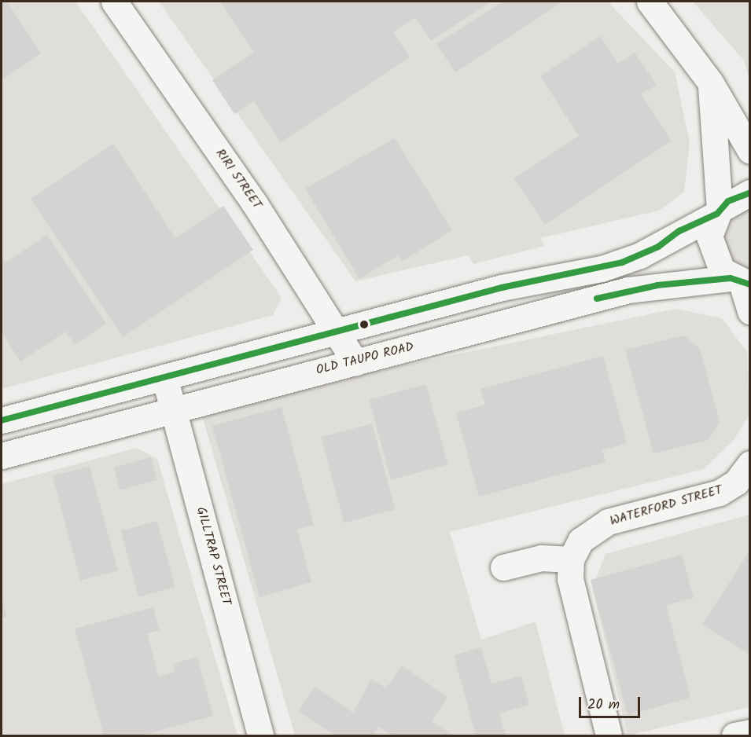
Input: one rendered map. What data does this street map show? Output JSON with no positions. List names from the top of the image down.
{
  "streets": {
    "main road": [
      "RIRI STREET",
      "OLD TAUPO ROAD",
      "WATERFORD STREET",
      "GILLTRAP STREET"
    ]
  },
  "crossings": [
    ["RIRI STREET", "OLD TAUPO ROAD"],
    ["OLD TAUPO ROAD", "GILLTRAP STREET"]
  ],
  "scale_bar": "20 m"
}
